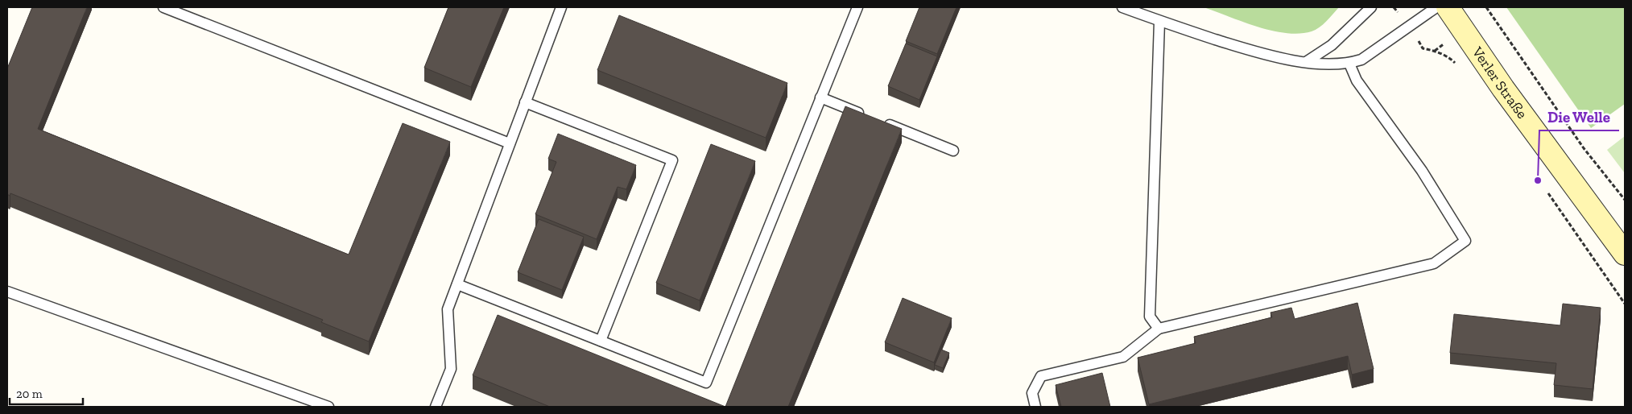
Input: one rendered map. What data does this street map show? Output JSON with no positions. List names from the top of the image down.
{
  "streets": {
    "main road": ["Verler Straße"]
  },
  "places": ["Die Welle"],
  "scale_bar": "20 m"
}
